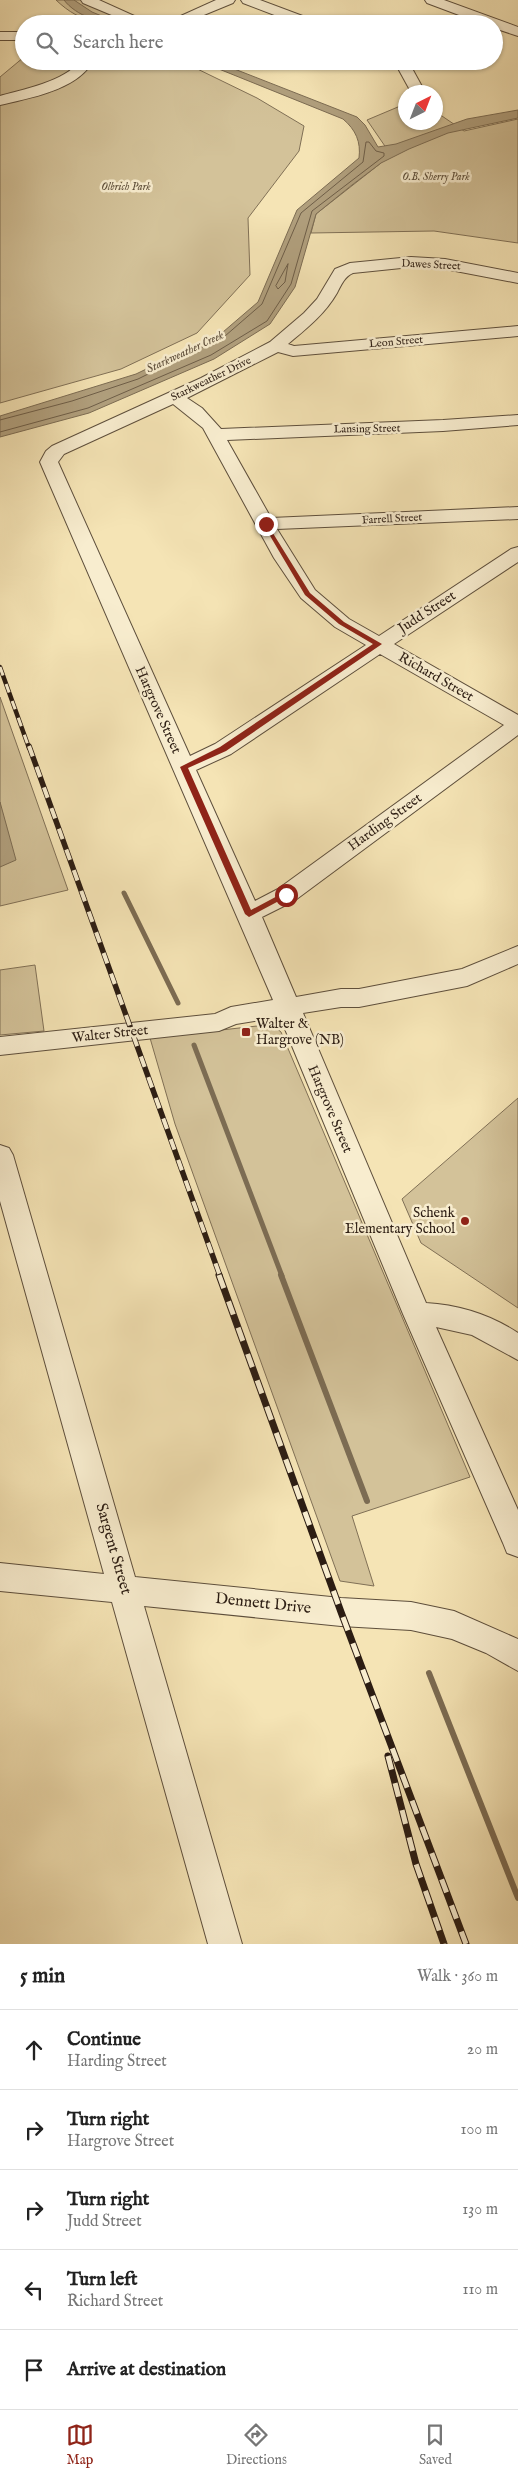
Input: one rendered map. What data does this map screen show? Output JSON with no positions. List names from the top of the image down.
{
  "streets": {
    "street": [
      "Dawes Street",
      "Leon Street",
      "Starkweather Drive",
      "Lansing Street",
      "Farrell Street",
      "Judd Street",
      "Richard Street",
      "Hargrove Street",
      "Harding Street",
      "Walter Street",
      "Sargent Street",
      "Dennett Drive"
    ]
  },
  "crossings": [
    ["Dawes Street", "Starkweather Drive"],
    ["Leon Street", "Starkweather Drive"],
    ["Starkweather Drive", "Richard Street"],
    ["Starkweather Drive", "Hargrove Street"],
    ["Lansing Street", "Richard Street"],
    ["Farrell Street", "Richard Street"],
    ["Judd Street", "Richard Street"],
    ["Judd Street", "Hargrove Street"],
    ["Richard Street", "Harding Street"],
    ["Hargrove Street", "Harding Street"],
    ["Hargrove Street", "Walter Street"],
    ["Sargent Street", "Dennett Drive"]
  ],
  "water": ["Starkweather Creek"],
  "parks": ["O.B. Sherry Park", "Olbrich Park"],
  "places": {
    "transit": ["Walter & Hargrove (NB)"],
    "other": ["Schenk Elementary School"]
  },
  "north": "top right",
  "page": {
    "search": "Search here",
    "heading": ["5 min", "Walk · 360 m"],
    "list": [
      ["Continue", "Harding Street", "20 m"],
      ["Turn right", "Hargrove Street", "100 m"],
      ["Turn right", "Judd Street", "130 m"],
      ["Turn left", "Richard Street", "110 m"],
      "Arrive at destination"
    ],
    "nav": ["Map", "Directions", "Saved"]
  }
}
